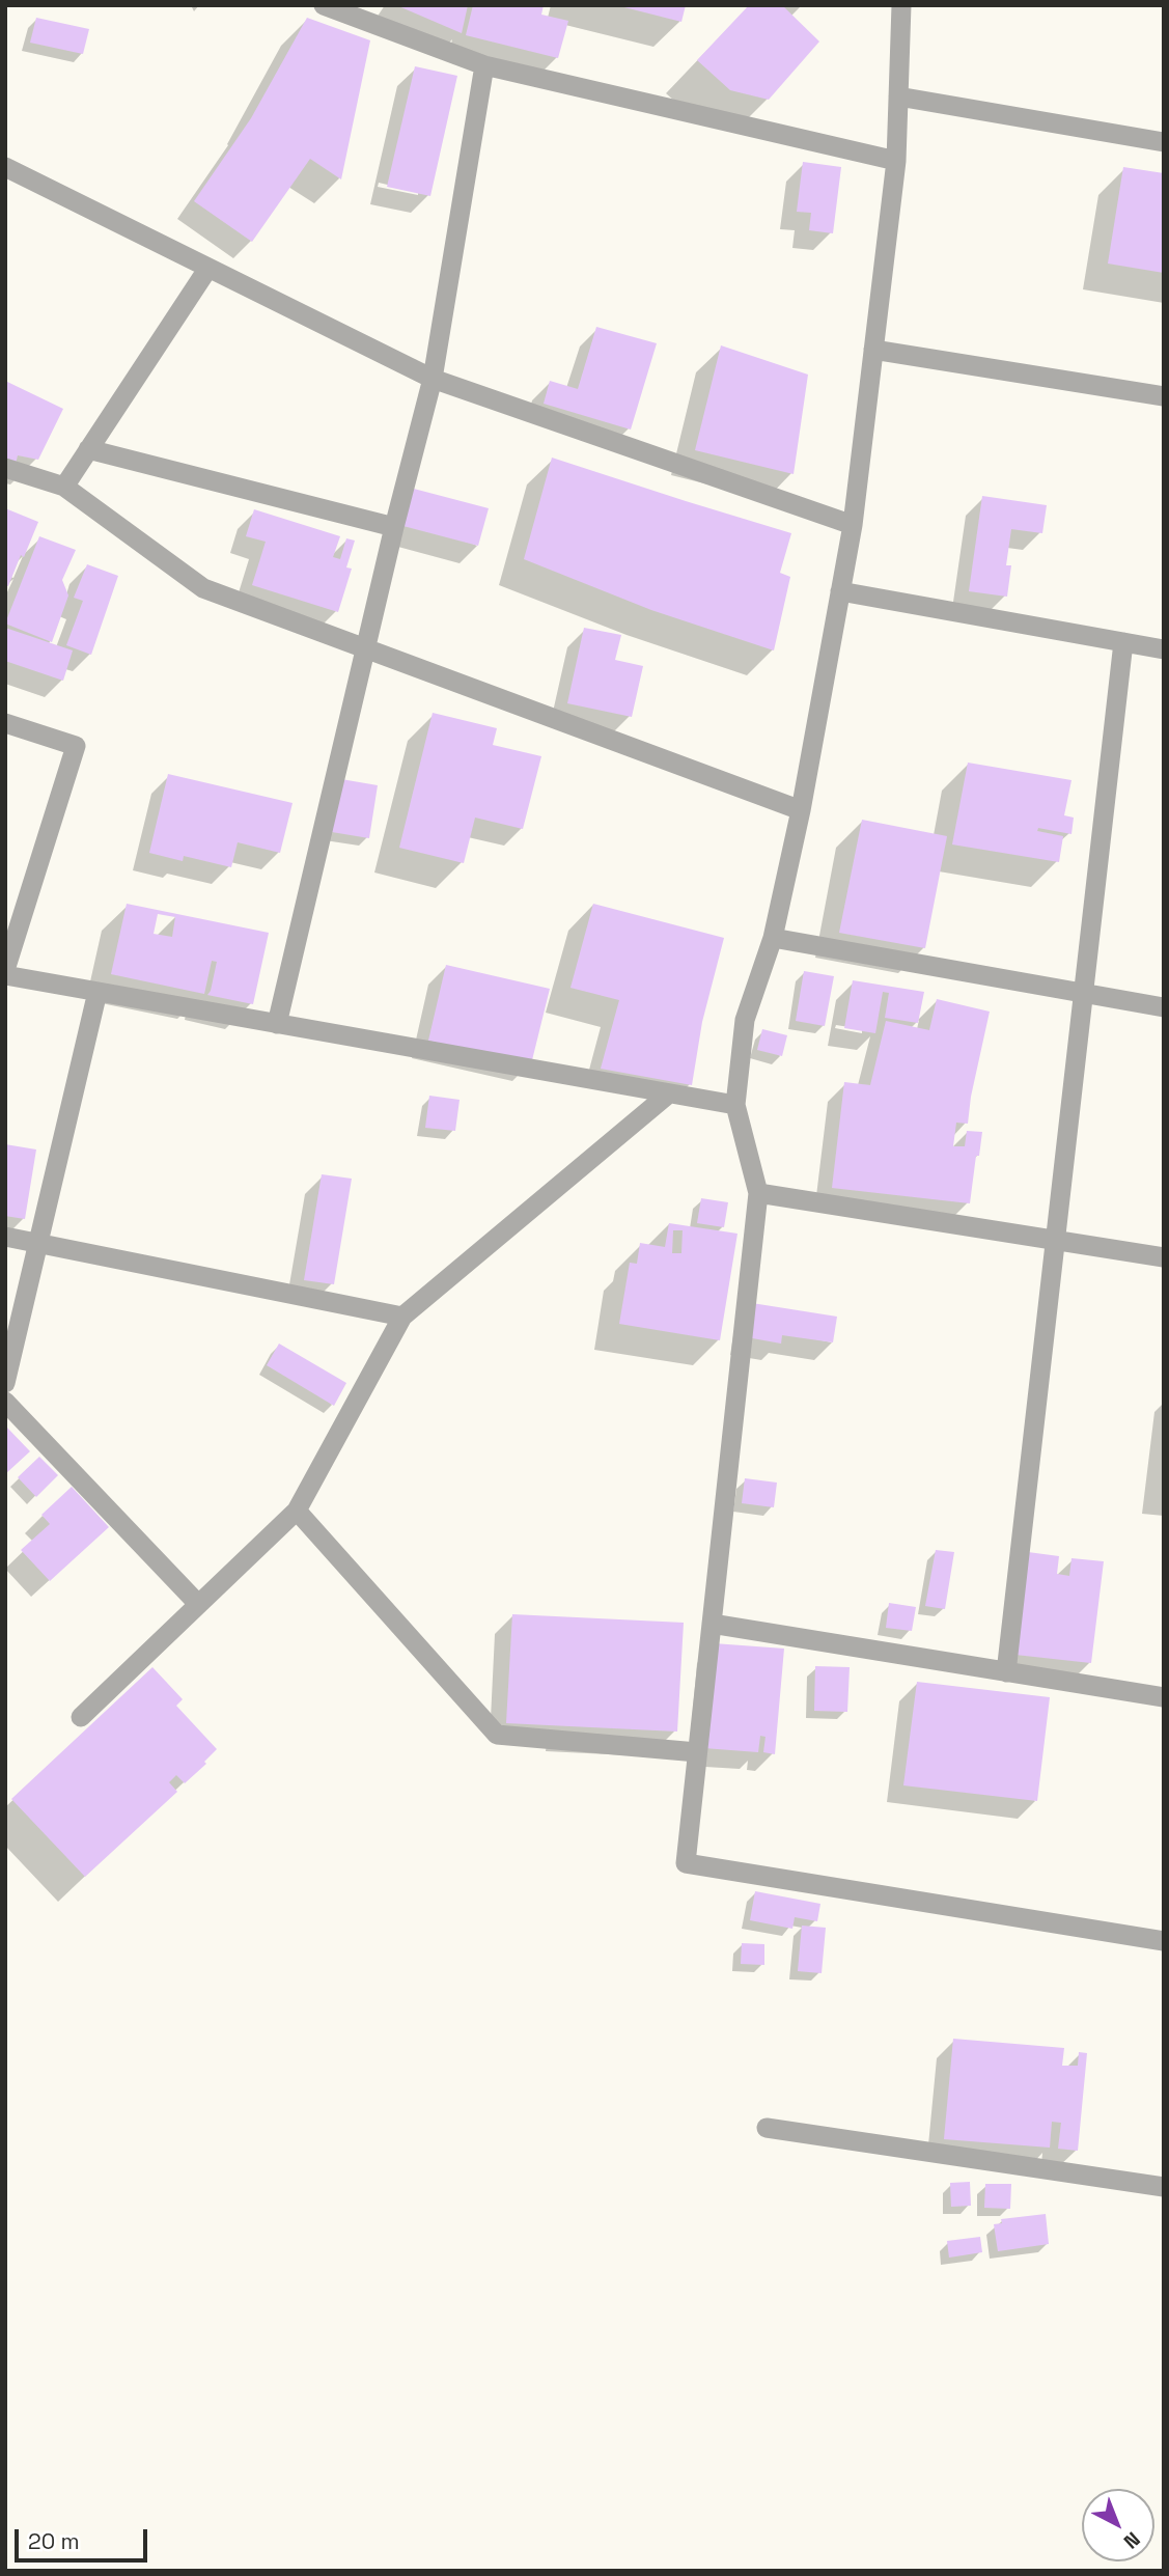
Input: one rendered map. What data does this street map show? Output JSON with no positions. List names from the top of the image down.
{
  "scale_bar": "20 m",
  "north": "bottom right"
}
